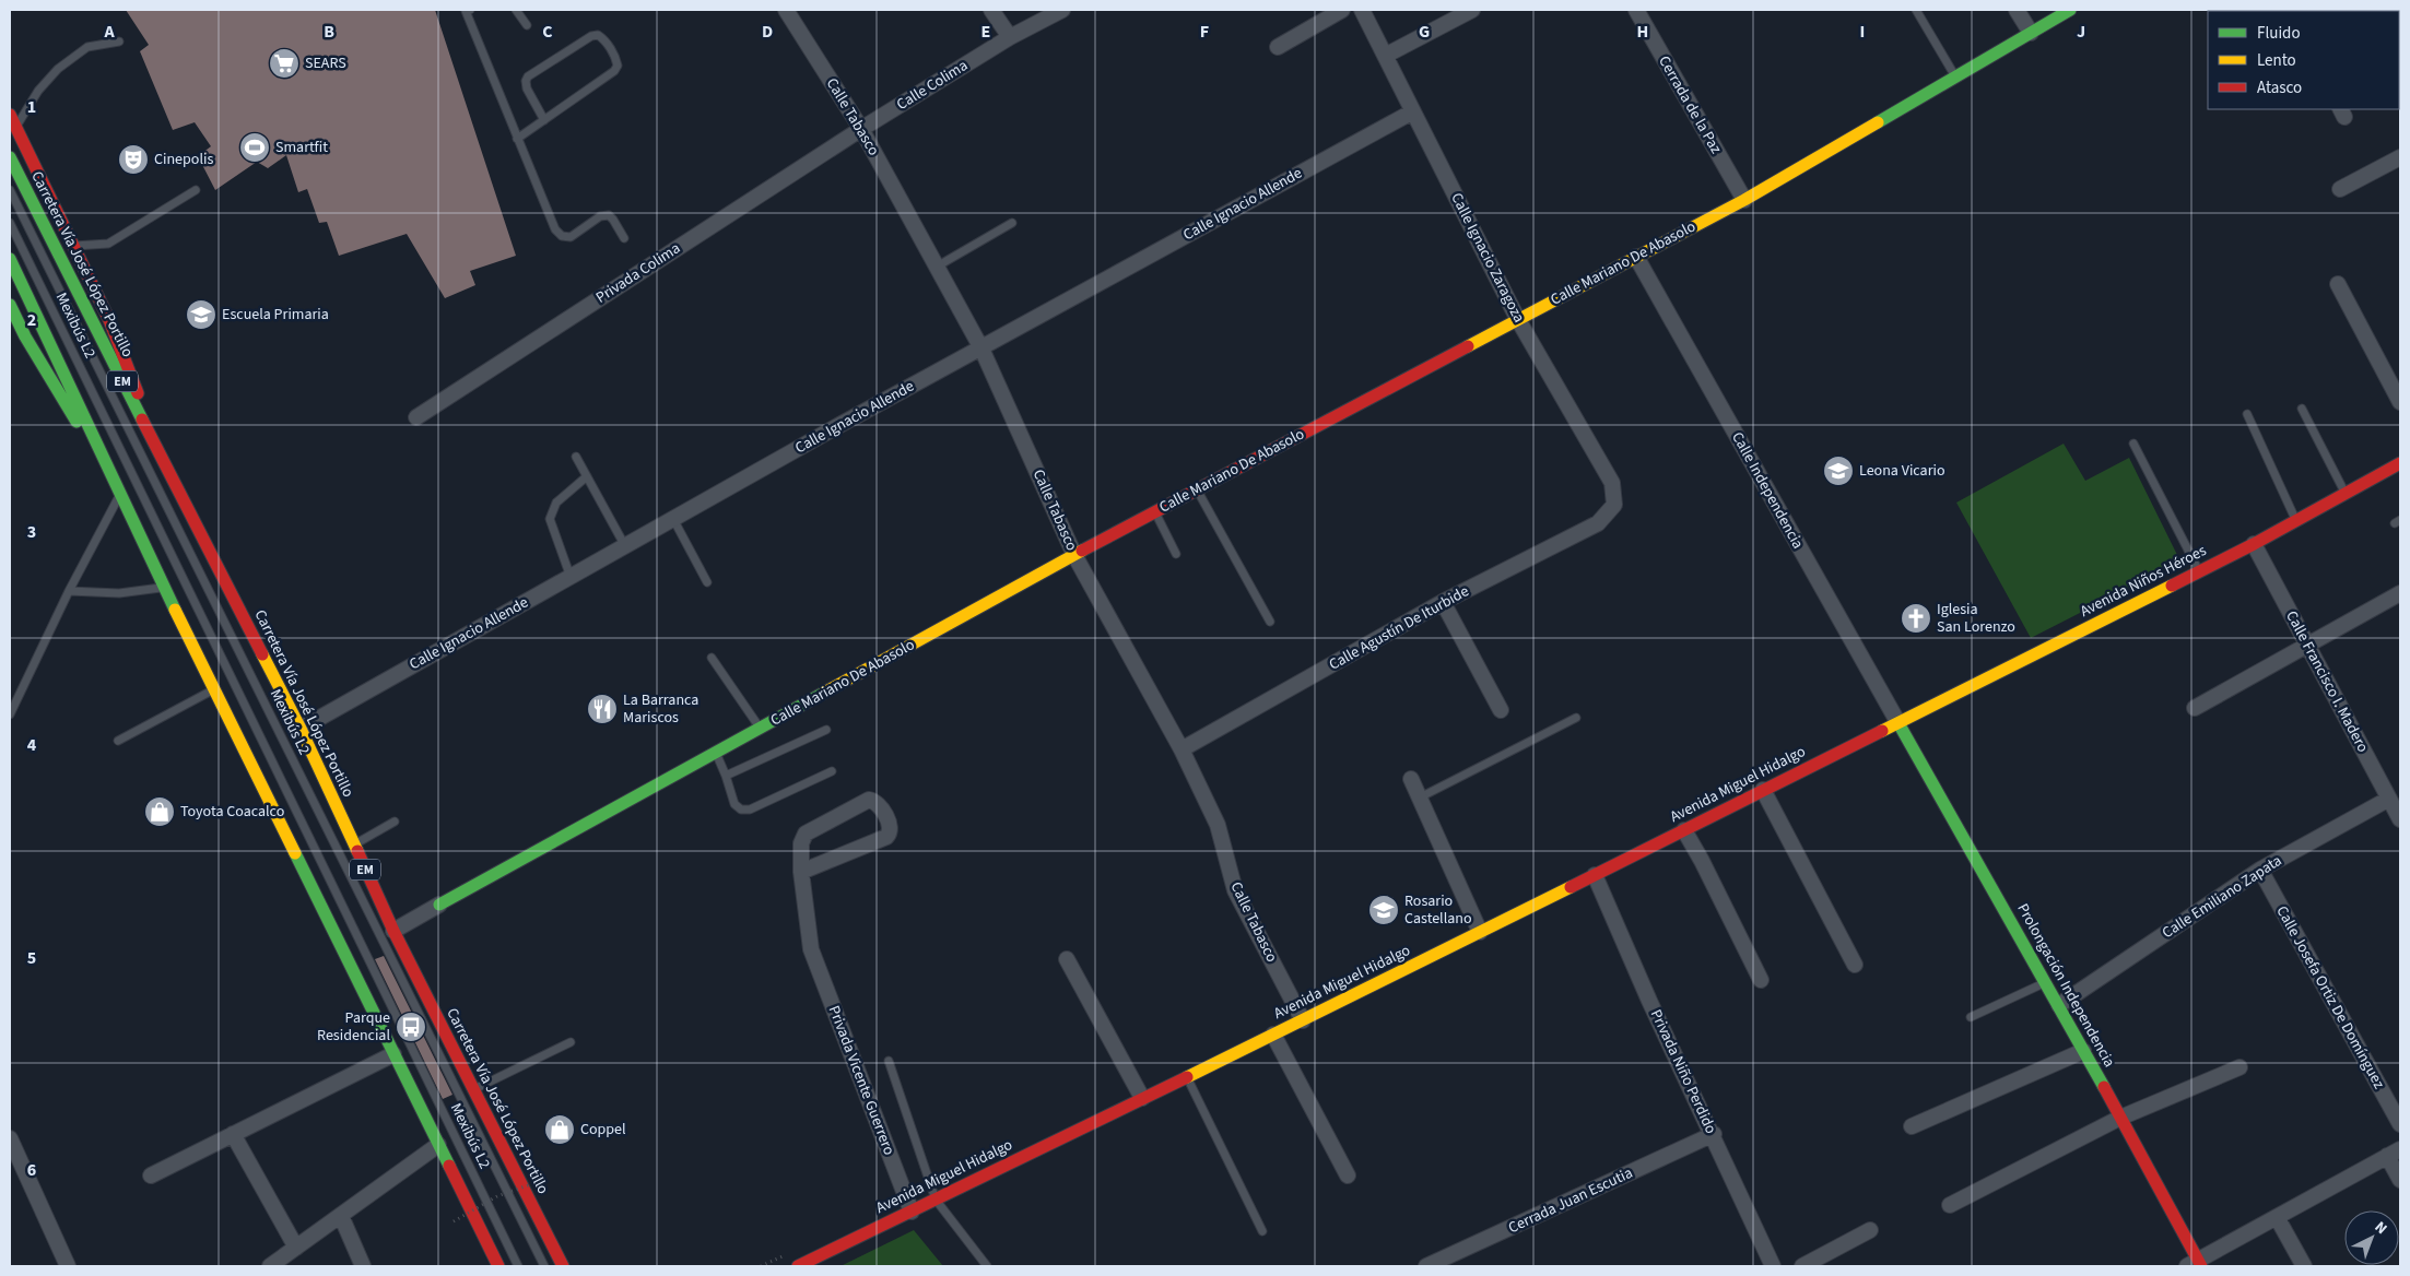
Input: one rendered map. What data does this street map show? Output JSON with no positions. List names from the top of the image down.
{
  "streets": {
    "street": [
      "Calle Colima",
      "Cerrada de la Paz",
      "Calle Tabasco",
      "Calle Ignacio Allende",
      "Calle Ignacio Zaragoza",
      "Calle Mariano De Abasolo",
      "Carretera Vía José López Portillo",
      "Privada Colima",
      "EM",
      "Calle Independencia",
      "Avenida Niños Héroes",
      "Calle Agustín De Iturbide",
      "Calle Francisco I. Madero",
      "Avenida Miguel Hidalgo",
      "Calle Emiliano Zapata",
      "Prolongación Independencia",
      "Calle Josefa Ortiz De Domínguez",
      "Privada Niño Perdido",
      "Privada Vicente Guerrero",
      "Cerrada Juan Escutia"
    ],
    "lane": ["Mexibús L2"]
  },
  "crossings": [
    ["Calle Colima", "Calle Tabasco"],
    ["Calle Colima", "Privada Colima"],
    ["Cerrada de la Paz", "Calle Mariano De Abasolo"],
    ["Calle Tabasco", "Calle Ignacio Allende"],
    ["Calle Tabasco", "Calle Mariano De Abasolo"],
    ["Calle Tabasco", "Privada Colima"],
    ["Calle Tabasco", "Calle Agustín De Iturbide"],
    ["Calle Tabasco", "Avenida Miguel Hidalgo"],
    ["Calle Ignacio Allende", "Calle Ignacio Zaragoza"],
    ["Calle Ignacio Allende", "Carretera Vía José López Portillo"],
    ["Calle Ignacio Zaragoza", "Calle Mariano De Abasolo"],
    ["Calle Ignacio Zaragoza", "Calle Agustín De Iturbide"],
    ["Calle Mariano De Abasolo", "Carretera Vía José López Portillo"],
    ["Calle Mariano De Abasolo", "Calle Independencia"],
    ["Calle Independencia", "Avenida Niños Héroes"],
    ["Calle Independencia", "Avenida Miguel Hidalgo"],
    ["Calle Independencia", "Prolongación Independencia"],
    ["Avenida Niños Héroes", "Calle Francisco I. Madero"],
    ["Avenida Niños Héroes", "Avenida Miguel Hidalgo"],
    ["Avenida Niños Héroes", "Prolongación Independencia"],
    ["Calle Francisco I. Madero", "Calle Emiliano Zapata"],
    ["Avenida Miguel Hidalgo", "Prolongación Independencia"],
    ["Avenida Miguel Hidalgo", "Privada Niño Perdido"],
    ["Avenida Miguel Hidalgo", "Privada Vicente Guerrero"],
    ["Calle Emiliano Zapata", "Prolongación Independencia"],
    ["Calle Emiliano Zapata", "Calle Josefa Ortiz De Domínguez"],
    ["Privada Niño Perdido", "Cerrada Juan Escutia"]
  ],
  "places": {
    "supermarket": ["SEARS"],
    "sports": ["Smartfit"],
    "theatre": ["Cinepolis"],
    "school or university": ["Escuela Primaria", "Leona Vicario", "Rosario Castellano"],
    "church": ["Iglesia San Lorenzo"],
    "restaurant": ["La Barranca Mariscos"],
    "shop": ["Toyota Coacalco", "Coppel"],
    "bus stop": ["Parque Residencial"]
  },
  "legend": ["Fluido", "Lento", "Atasco"],
  "north": "top right",
  "grid": {
    "columns": [
      "A",
      "B",
      "C",
      "D",
      "E",
      "F",
      "G",
      "H",
      "I",
      "J"
    ],
    "rows": [
      "1",
      "2",
      "3",
      "4",
      "5",
      "6"
    ]
  }
}
